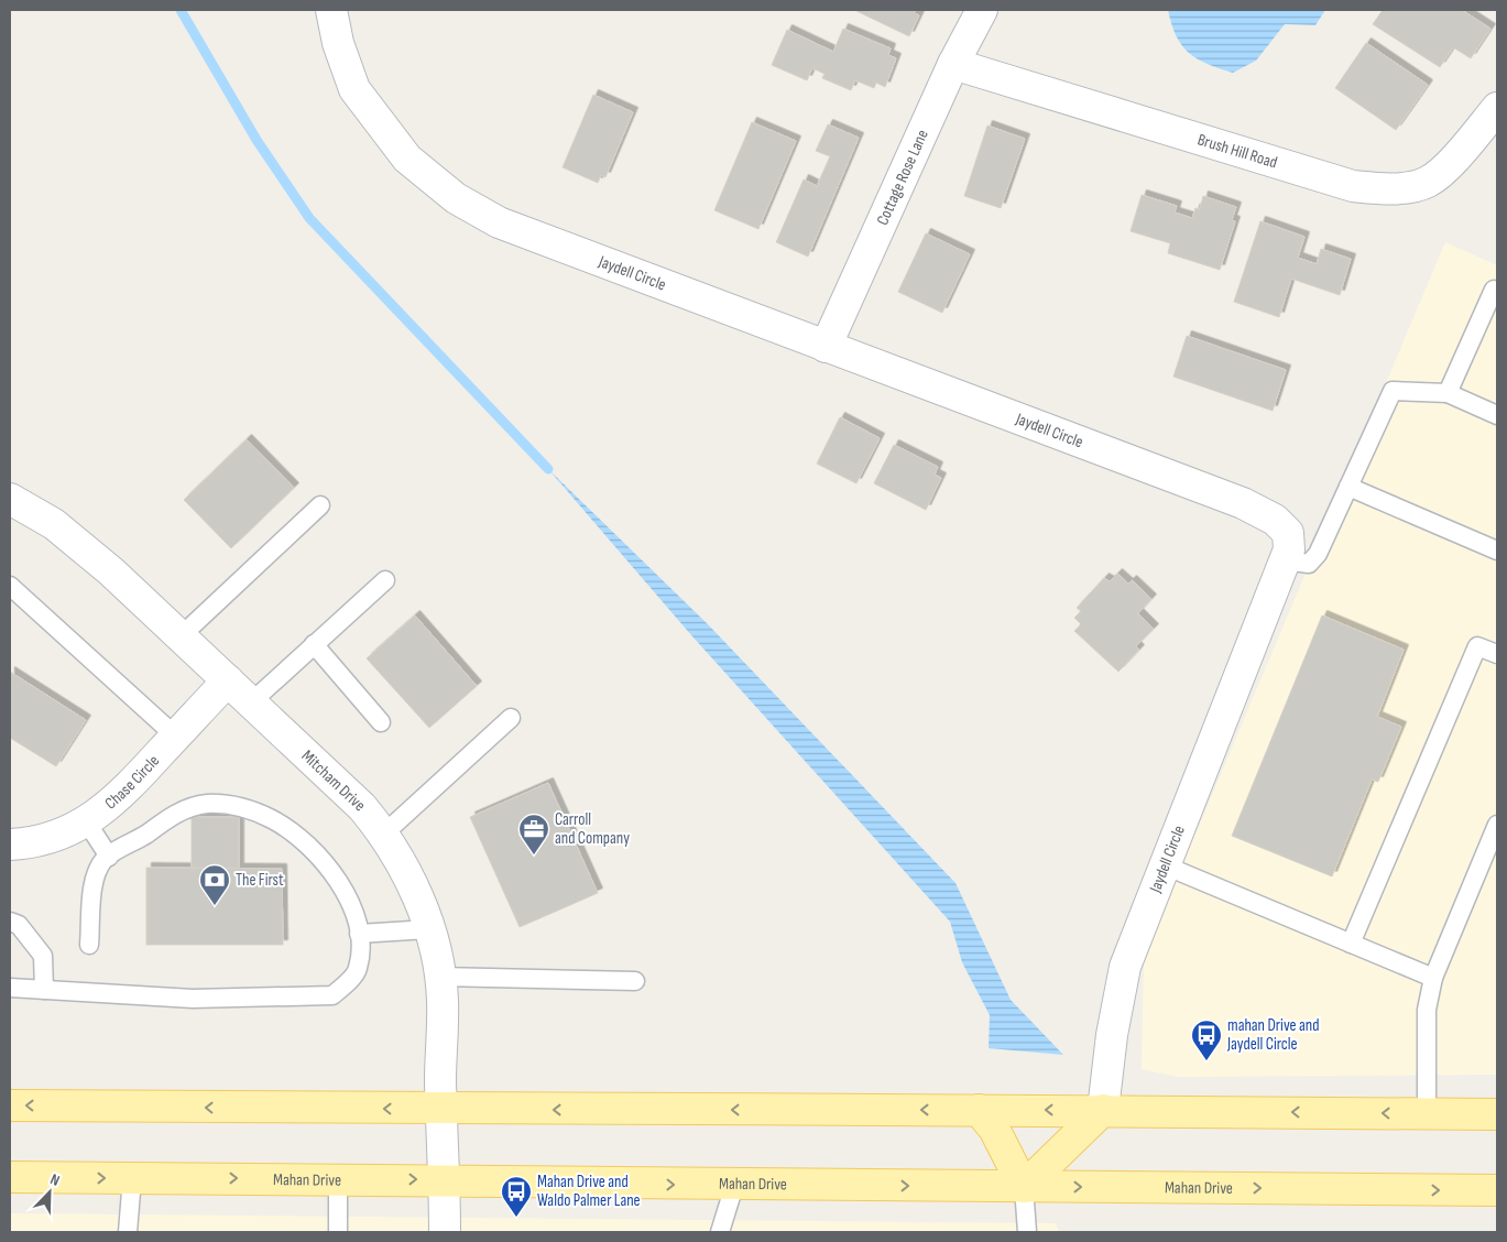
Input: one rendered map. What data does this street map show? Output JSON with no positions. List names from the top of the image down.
{
  "streets": {
    "main road": ["Mahan Drive"],
    "street": [
      "Brush Hill Road",
      "Cottage Rose Lane",
      "Jaydell Circle",
      "Mitcham Drive",
      "Chase Circle"
    ]
  },
  "crossings": [
    ["Brush Hill Road", "Cottage Rose Lane"],
    ["Cottage Rose Lane", "Jaydell Circle"],
    ["Mitcham Drive", "Chase Circle"],
    ["Mitcham Drive", "Mahan Drive"]
  ],
  "places": {
    "office": ["Carroll and Company"],
    "bank": ["The First"],
    "bus stop": ["mahan Drive and Jaydell Circle", "Mahan Drive and Waldo Palmer Lane"]
  },
  "north": "top right"
}
